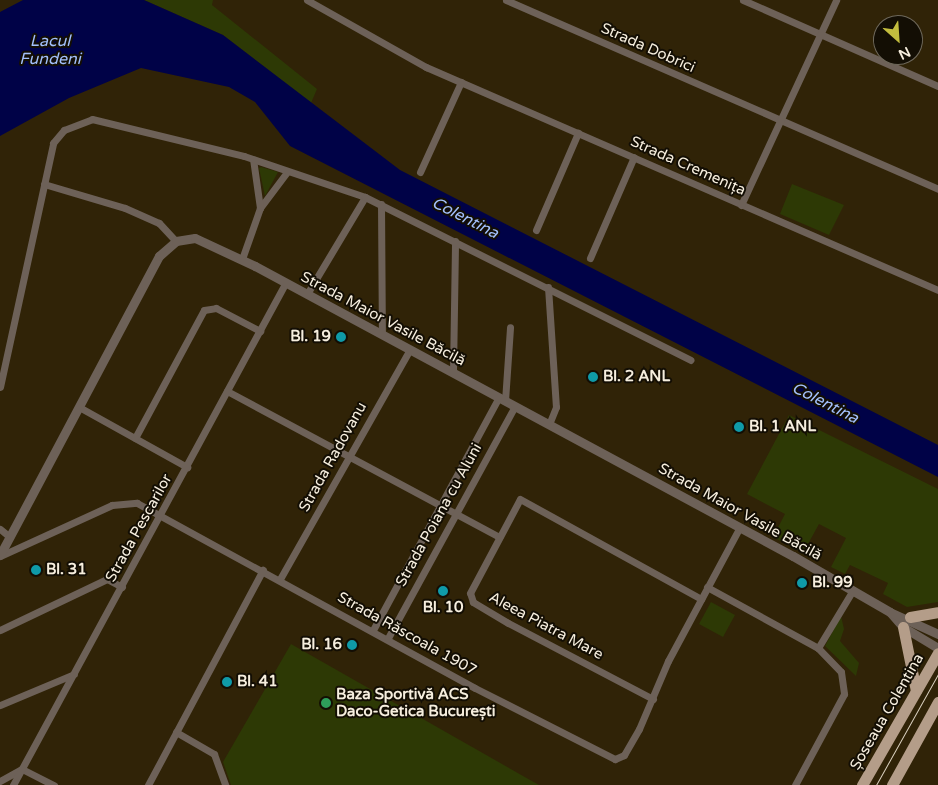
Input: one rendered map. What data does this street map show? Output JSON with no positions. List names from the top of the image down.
{
  "streets": {
    "main road": ["Șoseaua Colentina"],
    "street": [
      "Strada Dobrici",
      "Strada Cremenița",
      "Strada Maior Vasile Băcilă",
      "Strada Radovanu",
      "Strada Poiana cu Aluni",
      "Strada Pescarilor",
      "Aleea Piatra Mare",
      "Strada Răscoala 1907"
    ]
  },
  "crossings": [
    ["Strada Maior Vasile Băcilă", "Strada Radovanu"],
    ["Strada Maior Vasile Băcilă", "Strada Poiana cu Aluni"],
    ["Strada Maior Vasile Băcilă", "Strada Pescarilor"],
    ["Strada Maior Vasile Băcilă", "Strada Răscoala 1907"],
    ["Strada Radovanu", "Strada Răscoala 1907"],
    ["Strada Poiana cu Aluni", "Strada Răscoala 1907"],
    ["Strada Pescarilor", "Strada Răscoala 1907"],
    ["Aleea Piatra Mare", "Strada Răscoala 1907"]
  ],
  "water": ["Lacul Fundeni", "Colentina"],
  "places": [
    "Bl. 19",
    "Bl. 2 ANL",
    "Bl. 1 ANL",
    "Bl. 31",
    "Bl. 99",
    "Bl. 10",
    "Bl. 16",
    "Bl. 41",
    "Baza Sportivă ACS Daco-Getica București"
  ],
  "north": "bottom right"
}
